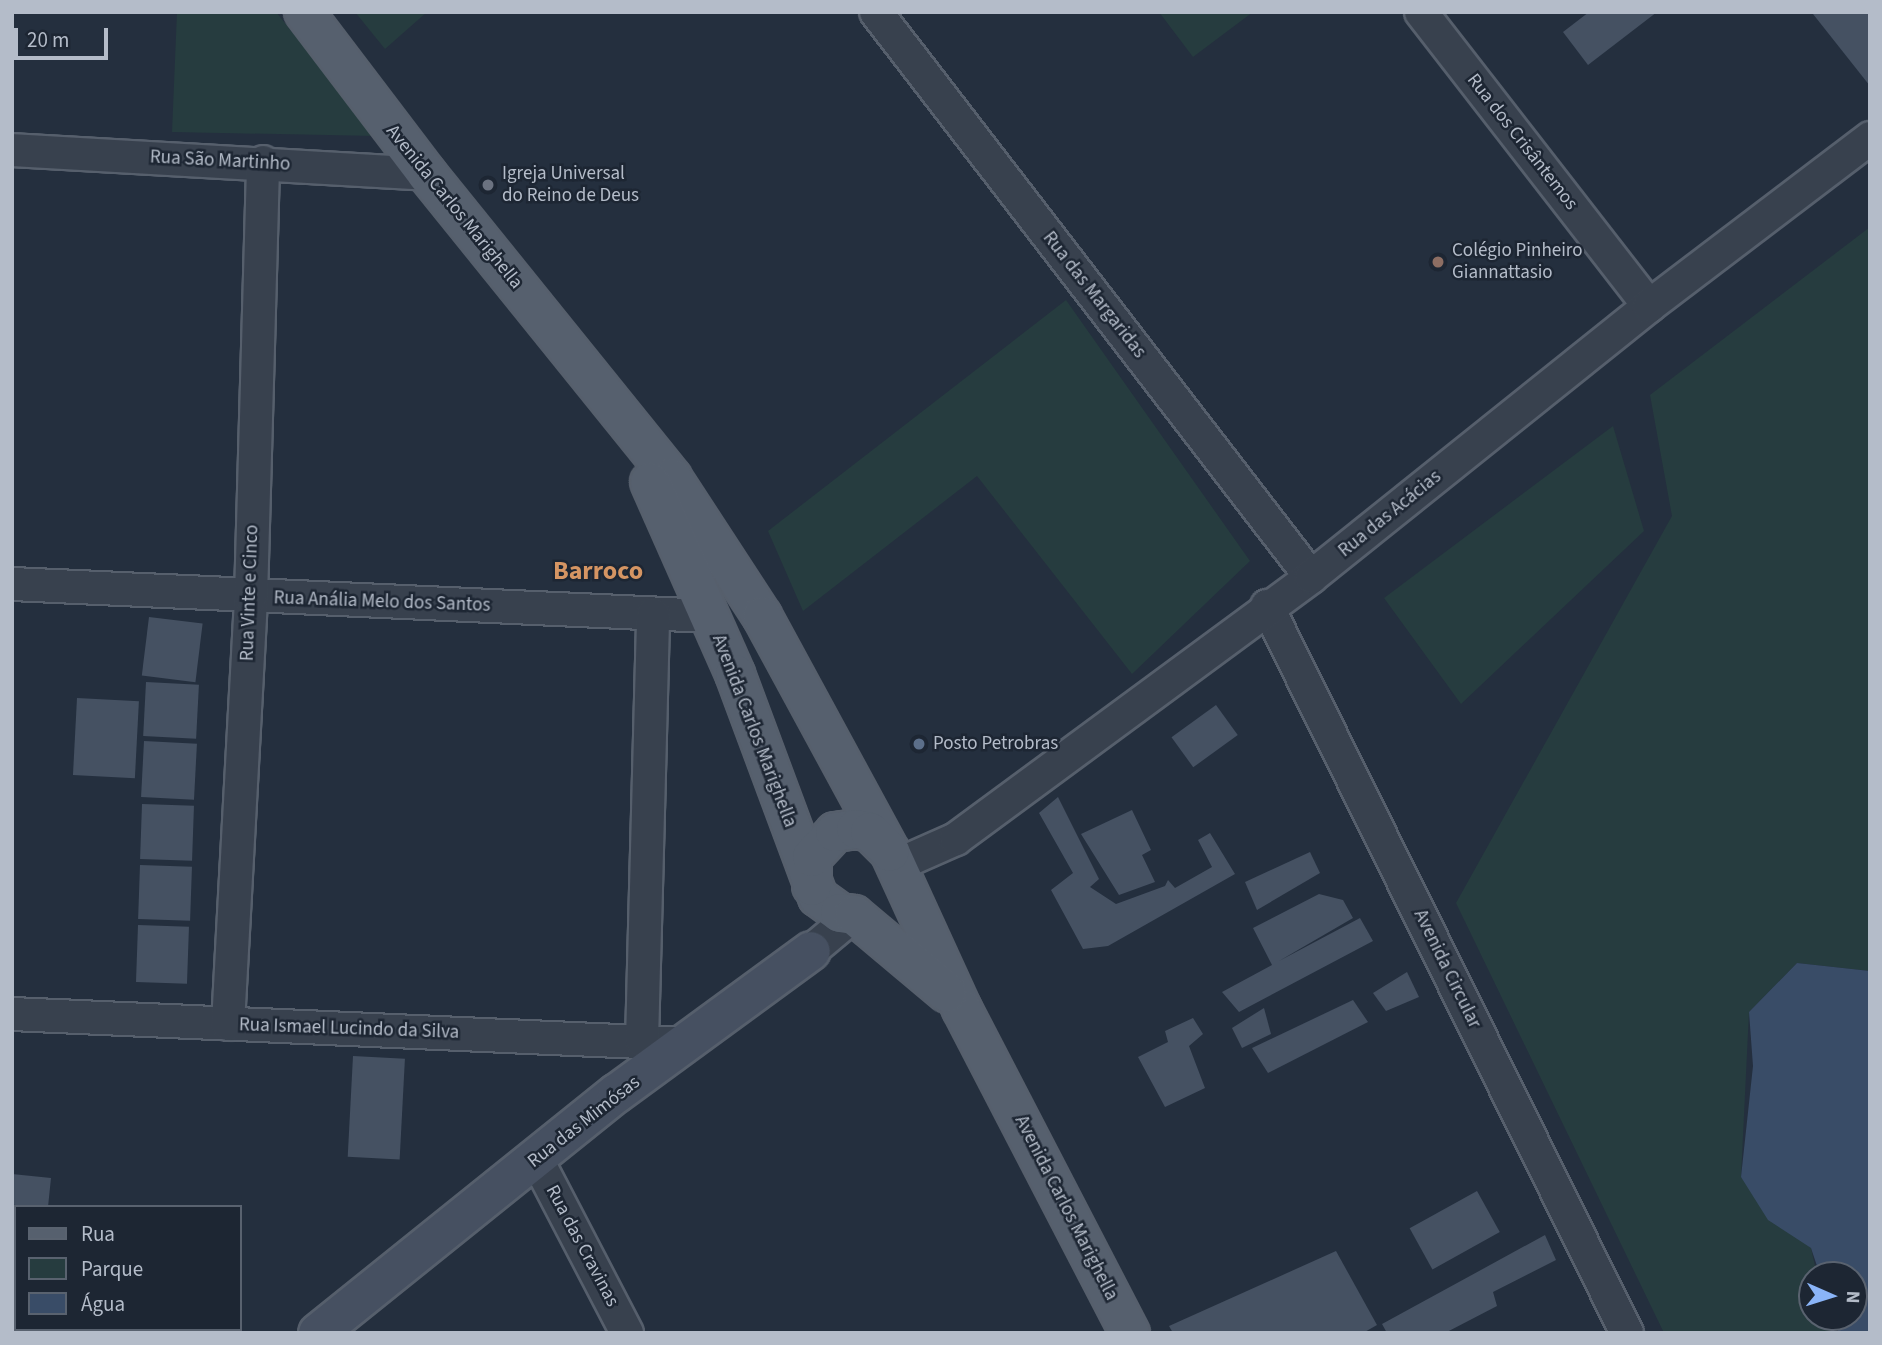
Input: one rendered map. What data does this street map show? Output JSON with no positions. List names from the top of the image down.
{
  "streets": {
    "main road": ["Avenida Carlos Marighella"],
    "street": [
      "Rua dos Crisântemos",
      "Rua São Martinho",
      "Rua das Margaridas",
      "Rua das Acácias",
      "Rua Vinte e Cinco",
      "Rua Anália Melo dos Santos",
      "Avenida Circular",
      "Rua Ismael Lucindo da Silva",
      "Rua das Mimósas",
      "Rua das Cravinas"
    ]
  },
  "crossings": [
    ["Rua dos Crisântemos", "Rua das Acácias"],
    ["Rua São Martinho", "Avenida Carlos Marighella"],
    ["Rua São Martinho", "Rua Vinte e Cinco"],
    ["Avenida Carlos Marighella", "Rua das Acácias"],
    ["Avenida Carlos Marighella", "Rua Anália Melo dos Santos"],
    ["Avenida Carlos Marighella", "Rua das Mimósas"],
    ["Rua das Margaridas", "Rua das Acácias"],
    ["Rua das Acácias", "Avenida Circular"],
    ["Rua das Acácias", "Rua das Mimósas"],
    ["Rua Vinte e Cinco", "Rua Anália Melo dos Santos"],
    ["Rua Vinte e Cinco", "Rua Ismael Lucindo da Silva"],
    ["Rua Ismael Lucindo da Silva", "Rua das Mimósas"],
    ["Rua das Mimósas", "Rua das Cravinas"]
  ],
  "districts": ["Barroco"],
  "places": ["Igreja Universal do Reino de Deus", "Colégio Pinheiro Giannattasio", "Posto Petrobras"],
  "legend": ["Rua", "Parque", "Água"],
  "scale_bar": "20 m",
  "north": "right"
}
